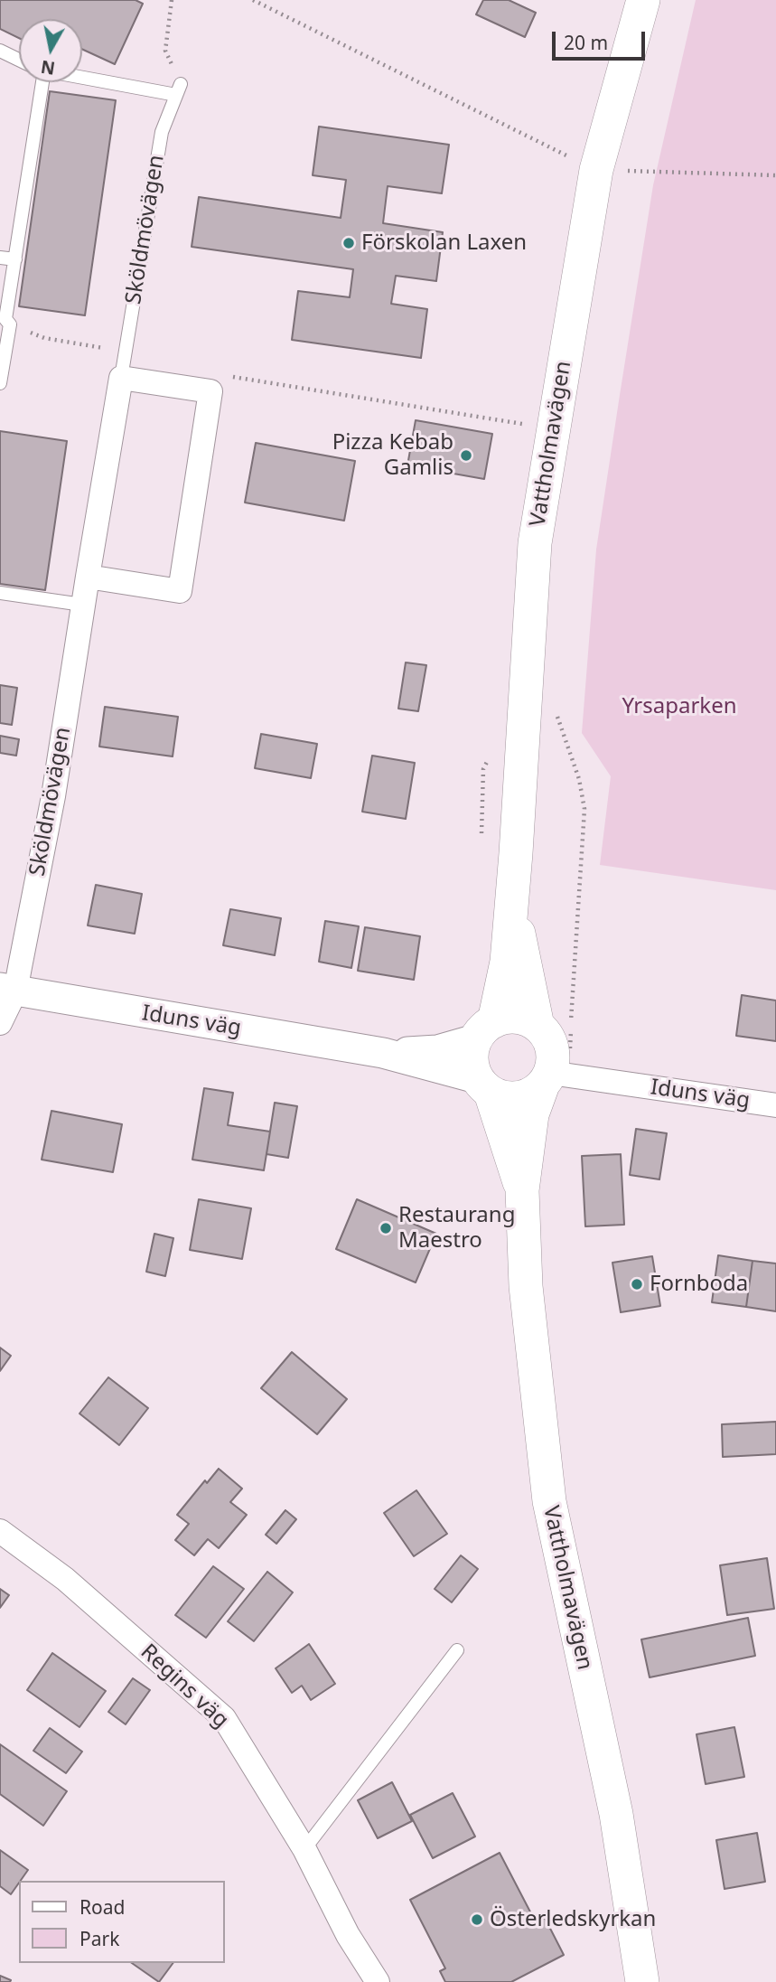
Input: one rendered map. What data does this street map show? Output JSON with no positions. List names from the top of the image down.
{
  "streets": {
    "main road": ["Vattholmavägen"],
    "street": ["Sköldmövägen", "Iduns väg", "Regins väg"]
  },
  "crossings": [
    ["Sköldmövägen", "Iduns väg"],
    ["Vattholmavägen", "Iduns väg"]
  ],
  "parks": ["Yrsaparken"],
  "places": [
    "Förskolan Laxen",
    "Pizza Kebab Gamlis",
    "Restaurang Maestro",
    "Fornboda",
    "Österledskyrkan"
  ],
  "legend": ["Road", "Park"],
  "scale_bar": "20 m",
  "north": "bottom"
}
